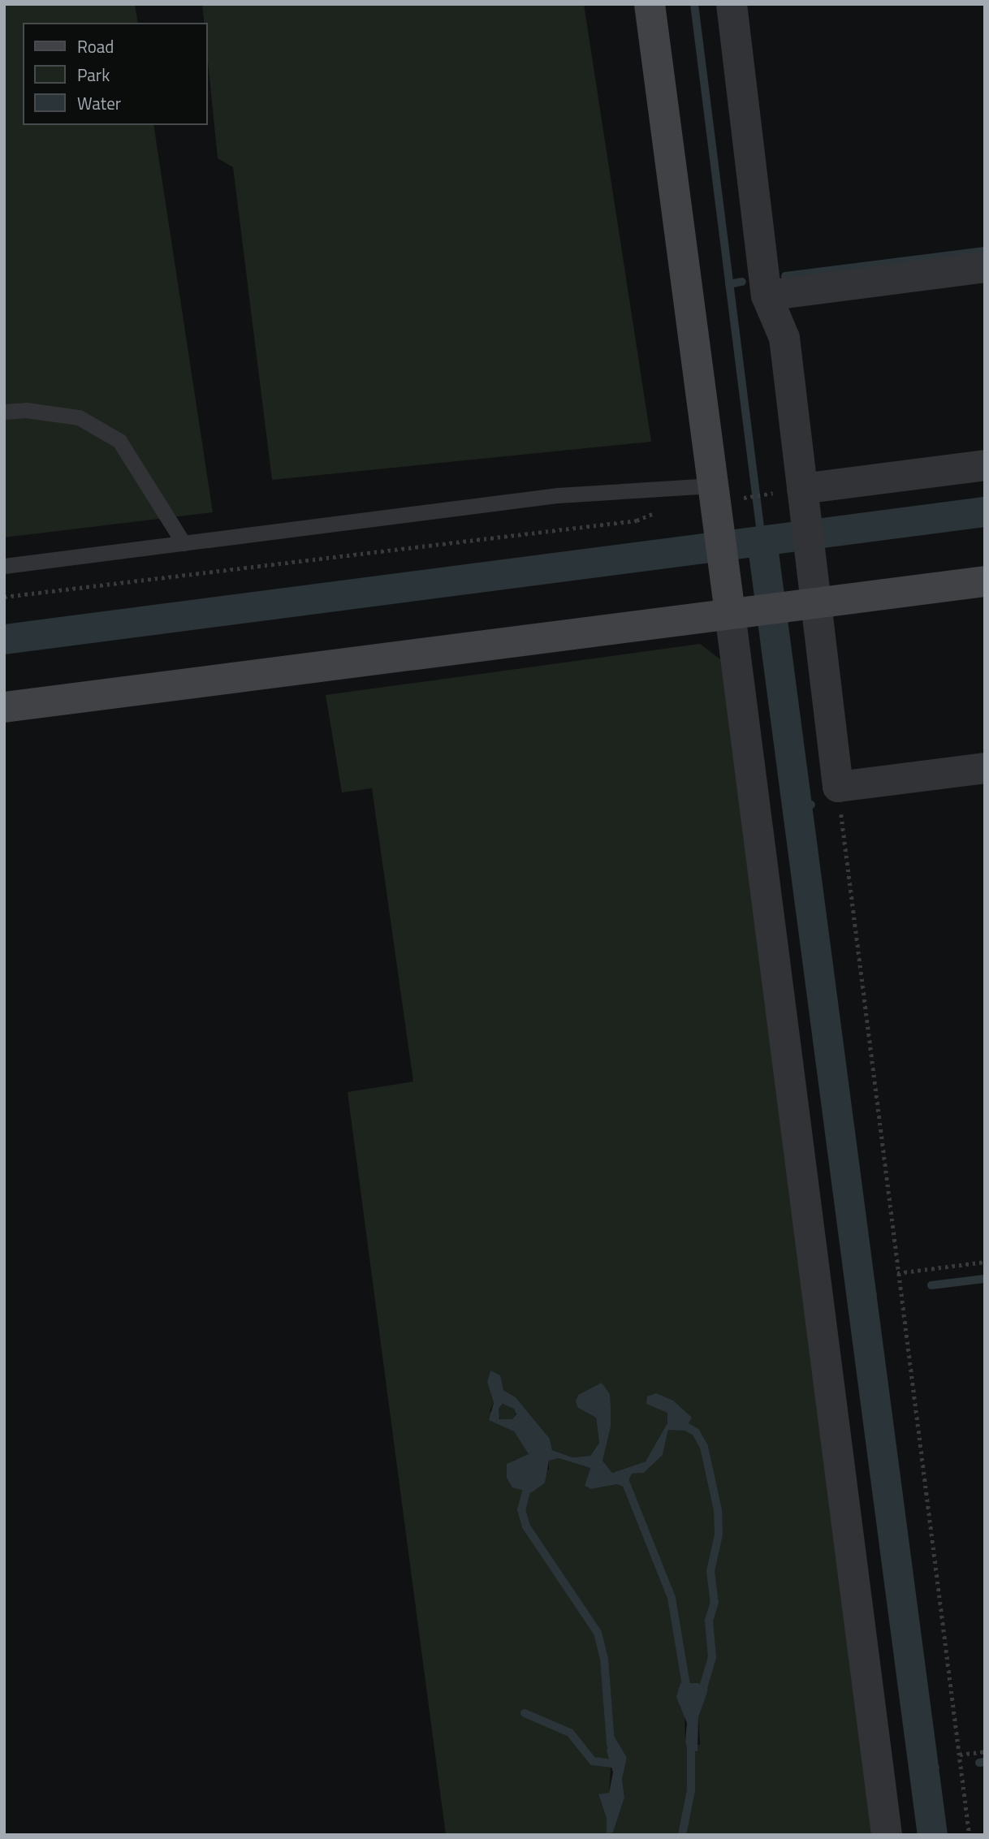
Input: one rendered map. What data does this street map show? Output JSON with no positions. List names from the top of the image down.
{
  "legend": ["Road", "Park", "Water"]
}
